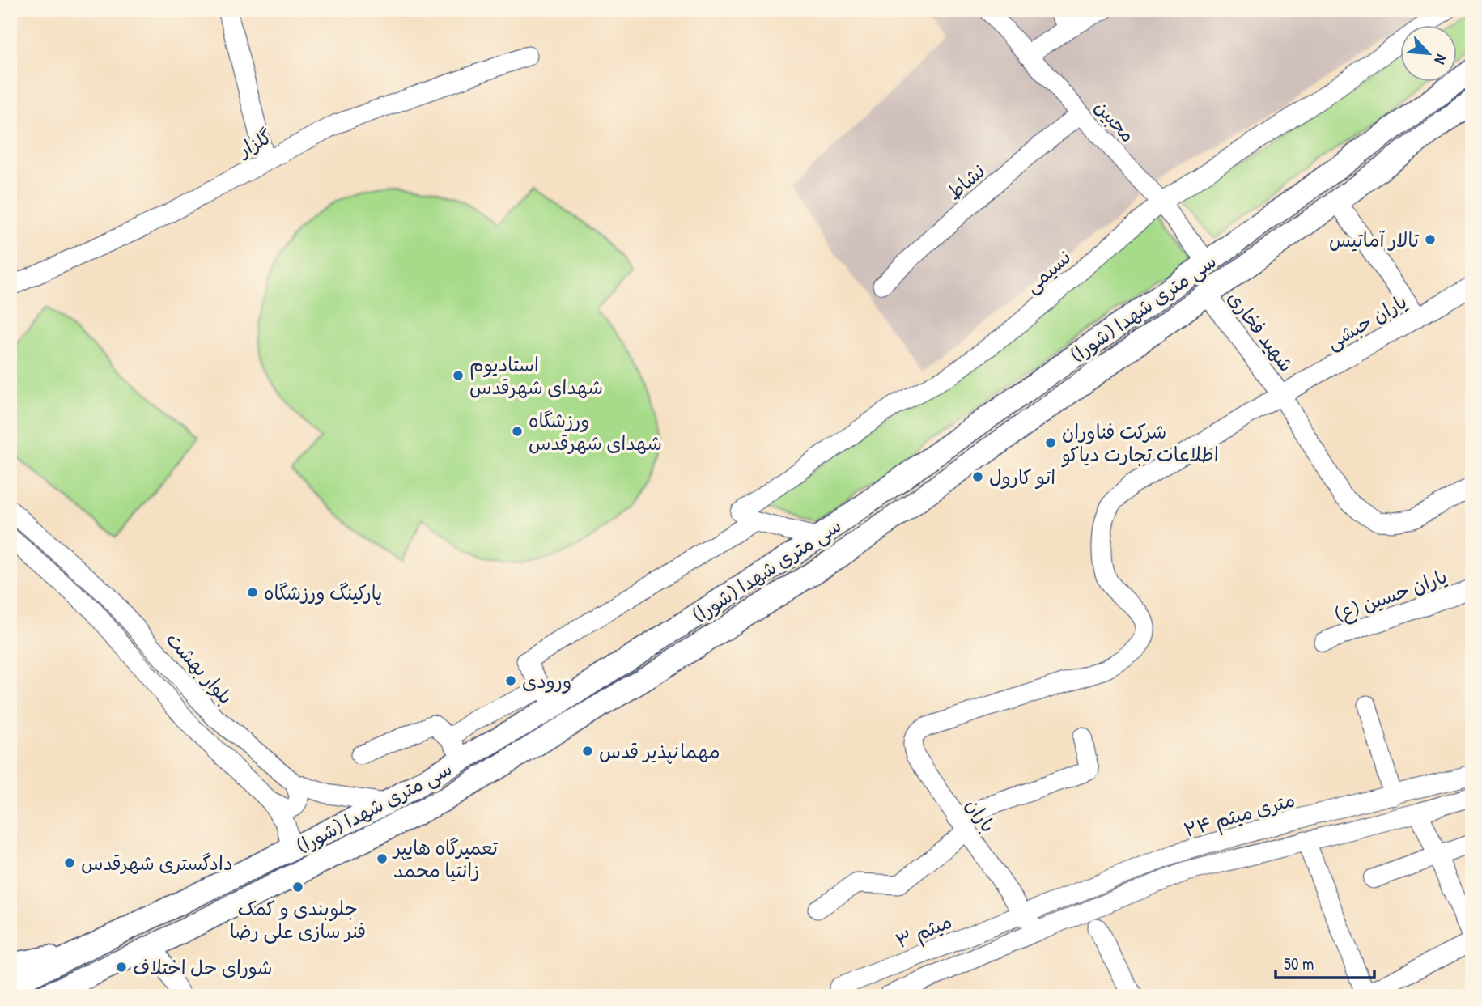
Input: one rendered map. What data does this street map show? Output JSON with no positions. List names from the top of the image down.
{
  "streets": {
    "main road": ["سی متری شهدا (شورا)"],
    "street": [
      "محبین",
      "گلزار",
      "نشاط",
      "نسیمی",
      "یاران حبشی",
      "شهید فخاری",
      "یاران حسین (ع)",
      "بلوار بهشت",
      "۲۴ متری میثم",
      "باران",
      "میثم ۳"
    ]
  },
  "crossings": [
    ["محبین", "نشاط"],
    ["محبین", "نسیمی"],
    ["محبین", "سی متری شهدا (شورا)"],
    ["سی متری شهدا (شورا)", "شهید فخاری"],
    ["سی متری شهدا (شورا)", "بلوار بهشت"],
    ["یاران حبشی", "شهید فخاری"],
    ["یاران حبشی", "باران"],
    ["۲۴ متری میثم", "باران"],
    ["۲۴ متری میثم", "میثم ۳"],
    ["باران", "میثم ۳"]
  ],
  "places": [
    "تالار آماتیس",
    "استادیوم شهدای شهرقدس",
    "ورزشگاه شهدای شهرقدس",
    "شرکت فناوران اطلاعات تجارت دیاکو",
    "اتو کارول",
    "پارکینگ ورزشگاه",
    "ورودی",
    "مهمانپذیر قدس",
    "تعمیرگاه هایپر زانتیا محمد",
    "دادگستری شهرقدس",
    "جلوبندی و کمک فنر سازی علی رضا",
    "شورای حل اختلاف"
  ],
  "scale_bar": "50 m",
  "north": "bottom right"
}
